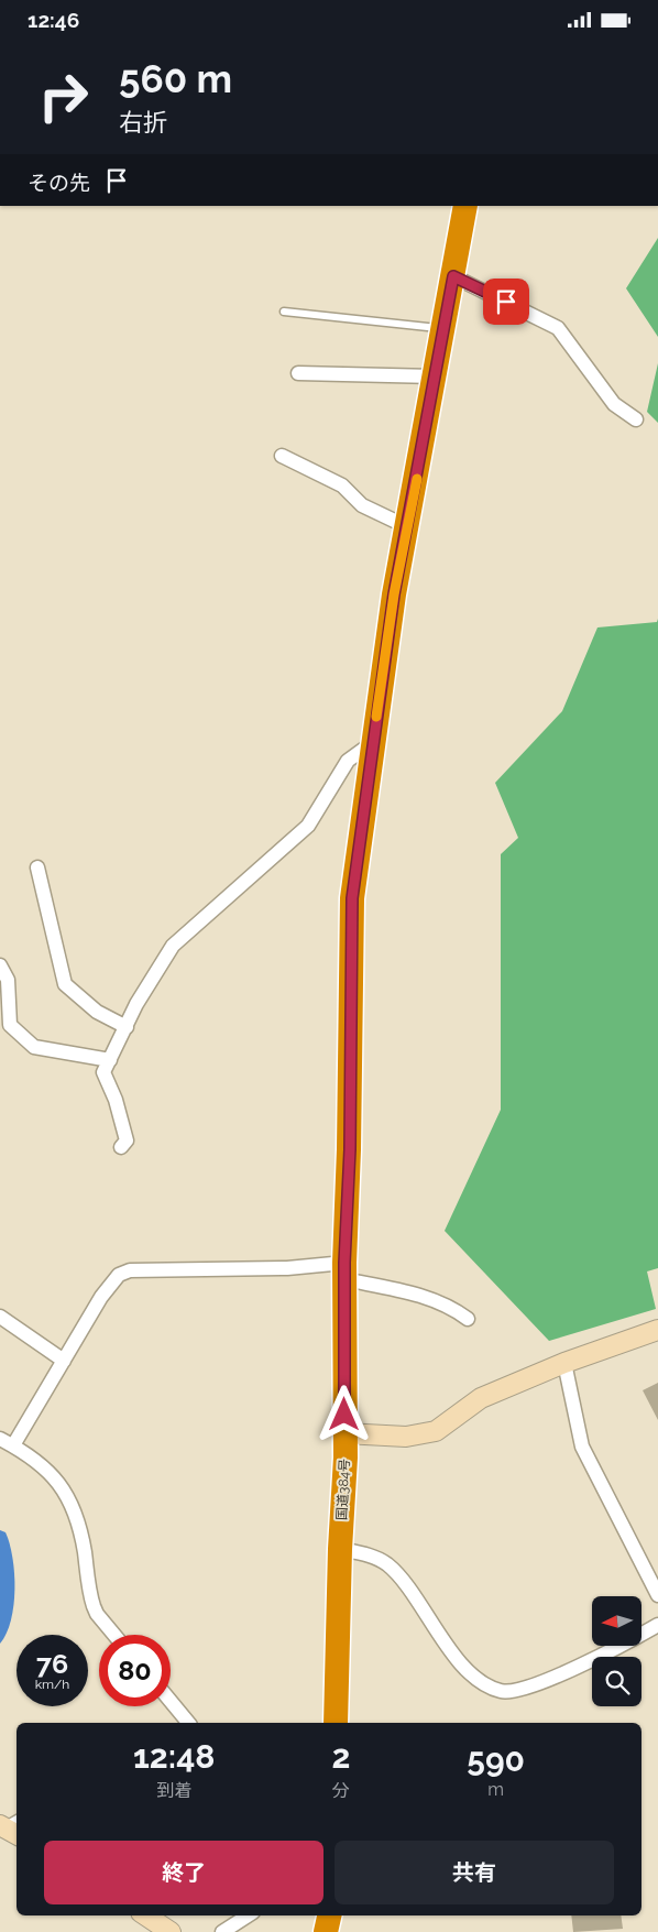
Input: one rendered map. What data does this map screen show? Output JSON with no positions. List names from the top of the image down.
{
  "streets": {
    "highway": ["国道384号"]
  },
  "north": "left",
  "page": {
    "status": "12:46",
    "turn": ["560 m", "右折"],
    "then": "その先",
    "speed": "76 km/h",
    "limit": "80",
    "eta": [
      "12:48",
      "到着",
      "2",
      "分",
      "590",
      "m"
    ],
    "buttons": ["終了", "共有"]
  }
}
